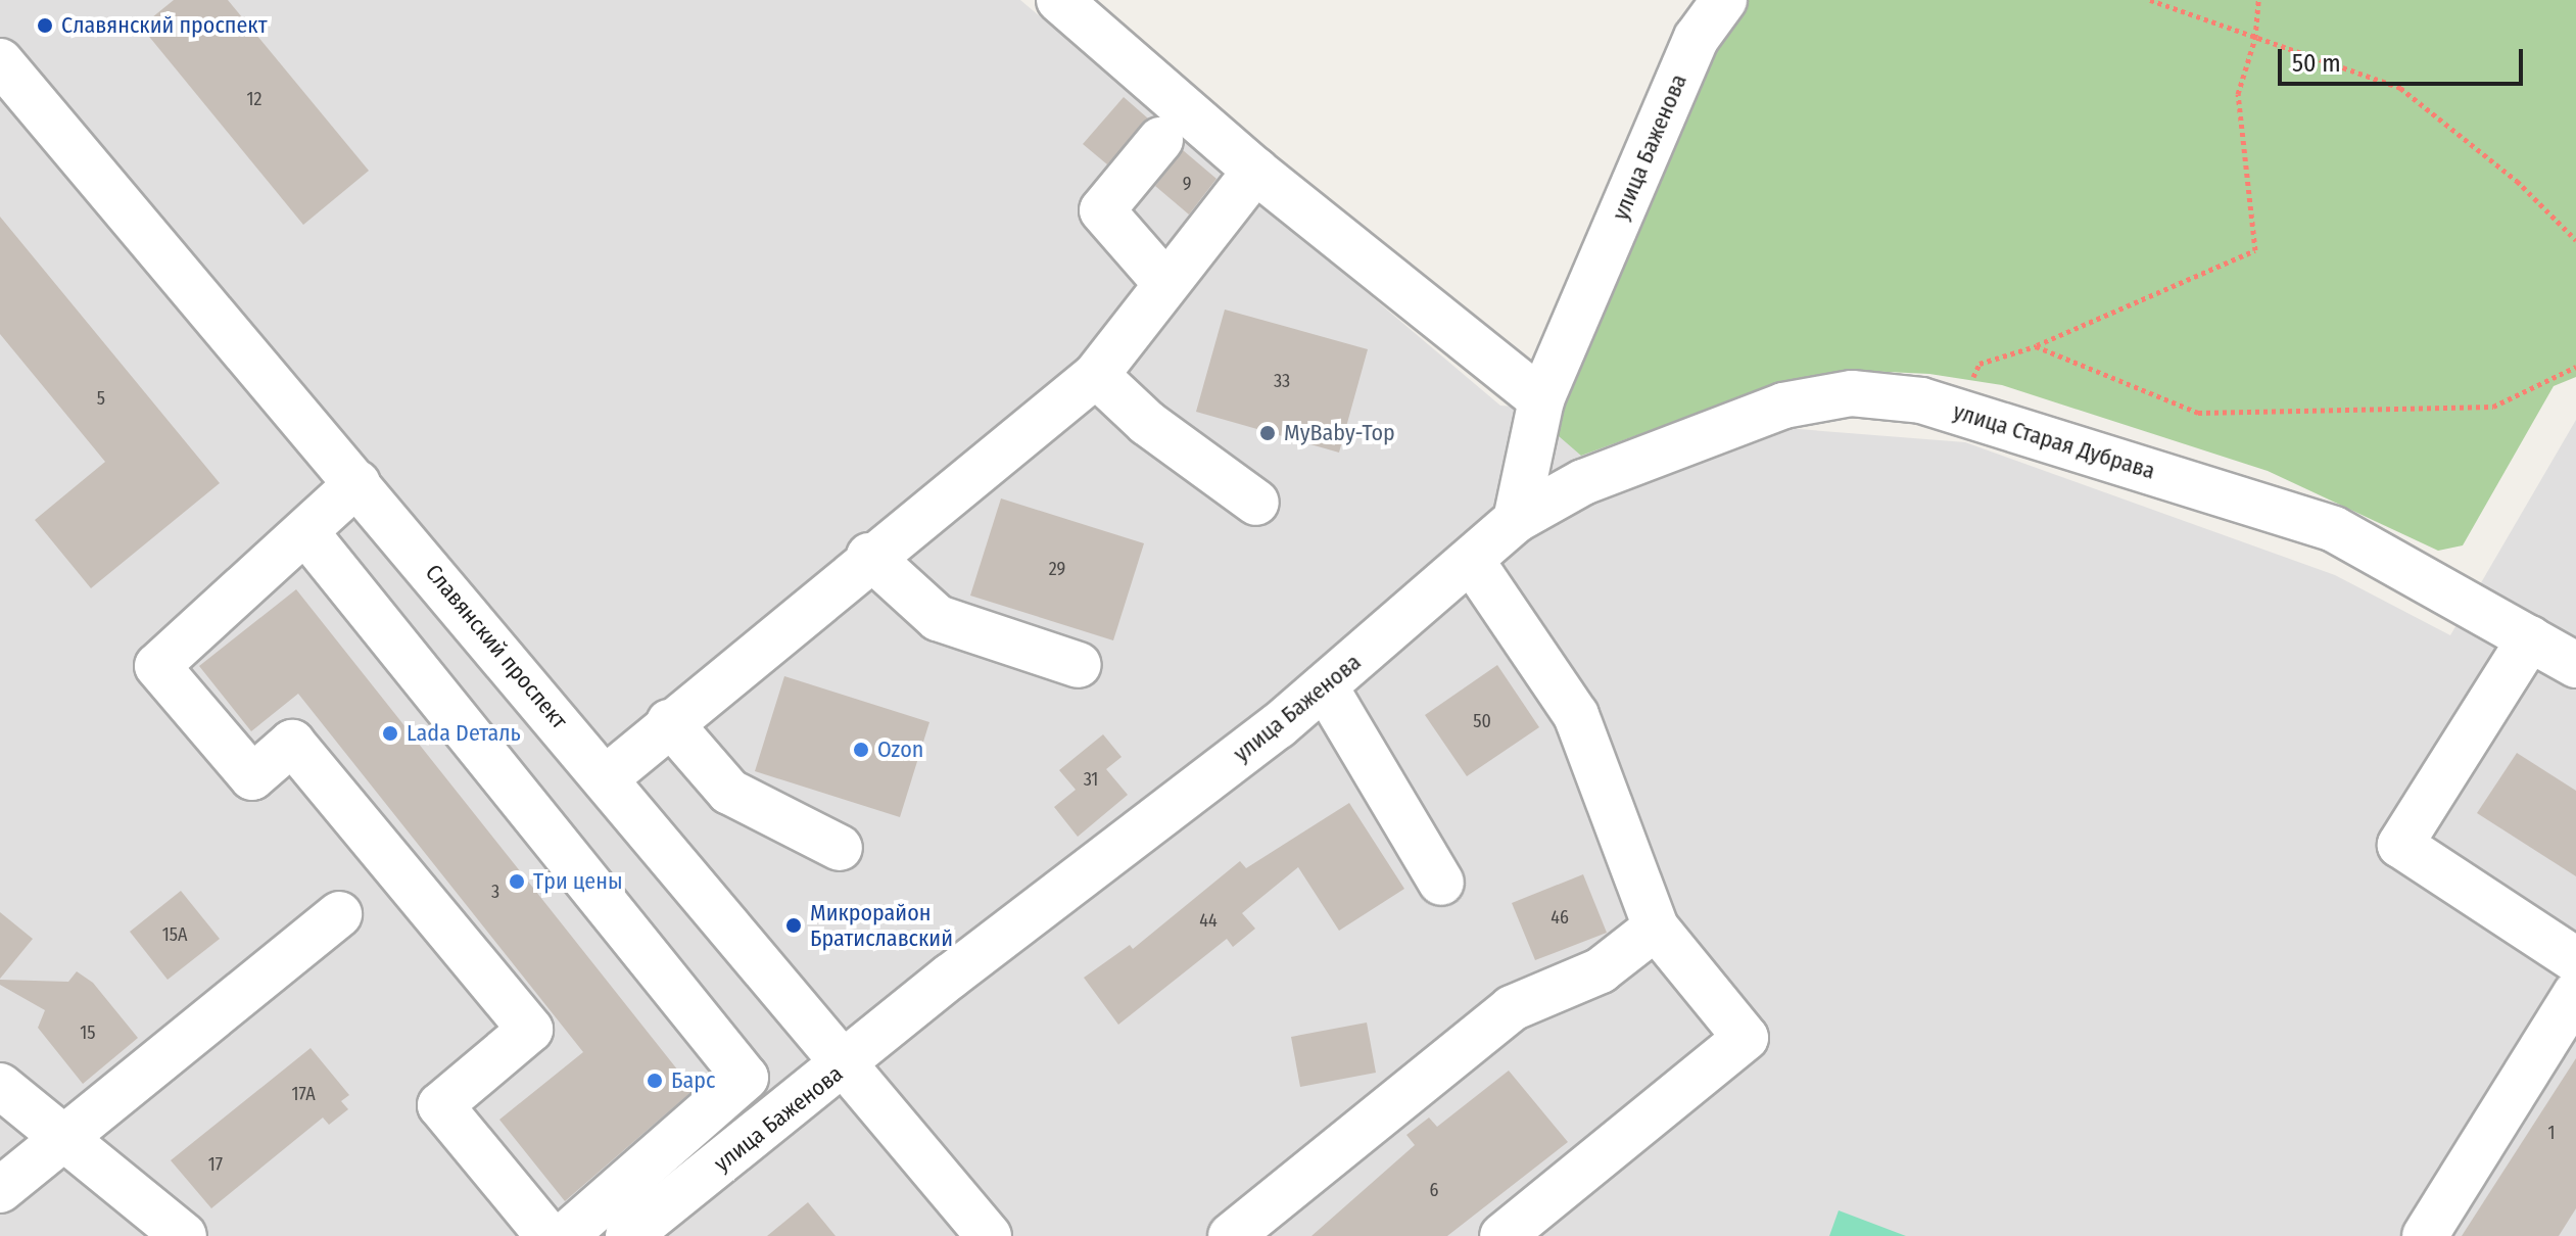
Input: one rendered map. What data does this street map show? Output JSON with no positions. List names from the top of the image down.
{
  "streets": {
    "street": ["улица Баженова", "улица Старая Дубрава", "Славянский проспект"]
  },
  "crossings": [
    ["улица Баженова", "улица Старая Дубрава"],
    ["улица Баженова", "Славянский проспект"]
  ],
  "places": [
    "Славянский проспект",
    "MyBaby-Top",
    "Lada Dеталь",
    "Ozon",
    "Три цены",
    "Микрорайон Братиславский",
    "Барс"
  ],
  "house_numbers": [
    "12",
    "9",
    "33",
    "5",
    "29",
    "50",
    "31",
    "3",
    "46",
    "44",
    "15А",
    "15",
    "17А",
    "1",
    "17",
    "6"
  ],
  "scale_bar": "50 m"
}
